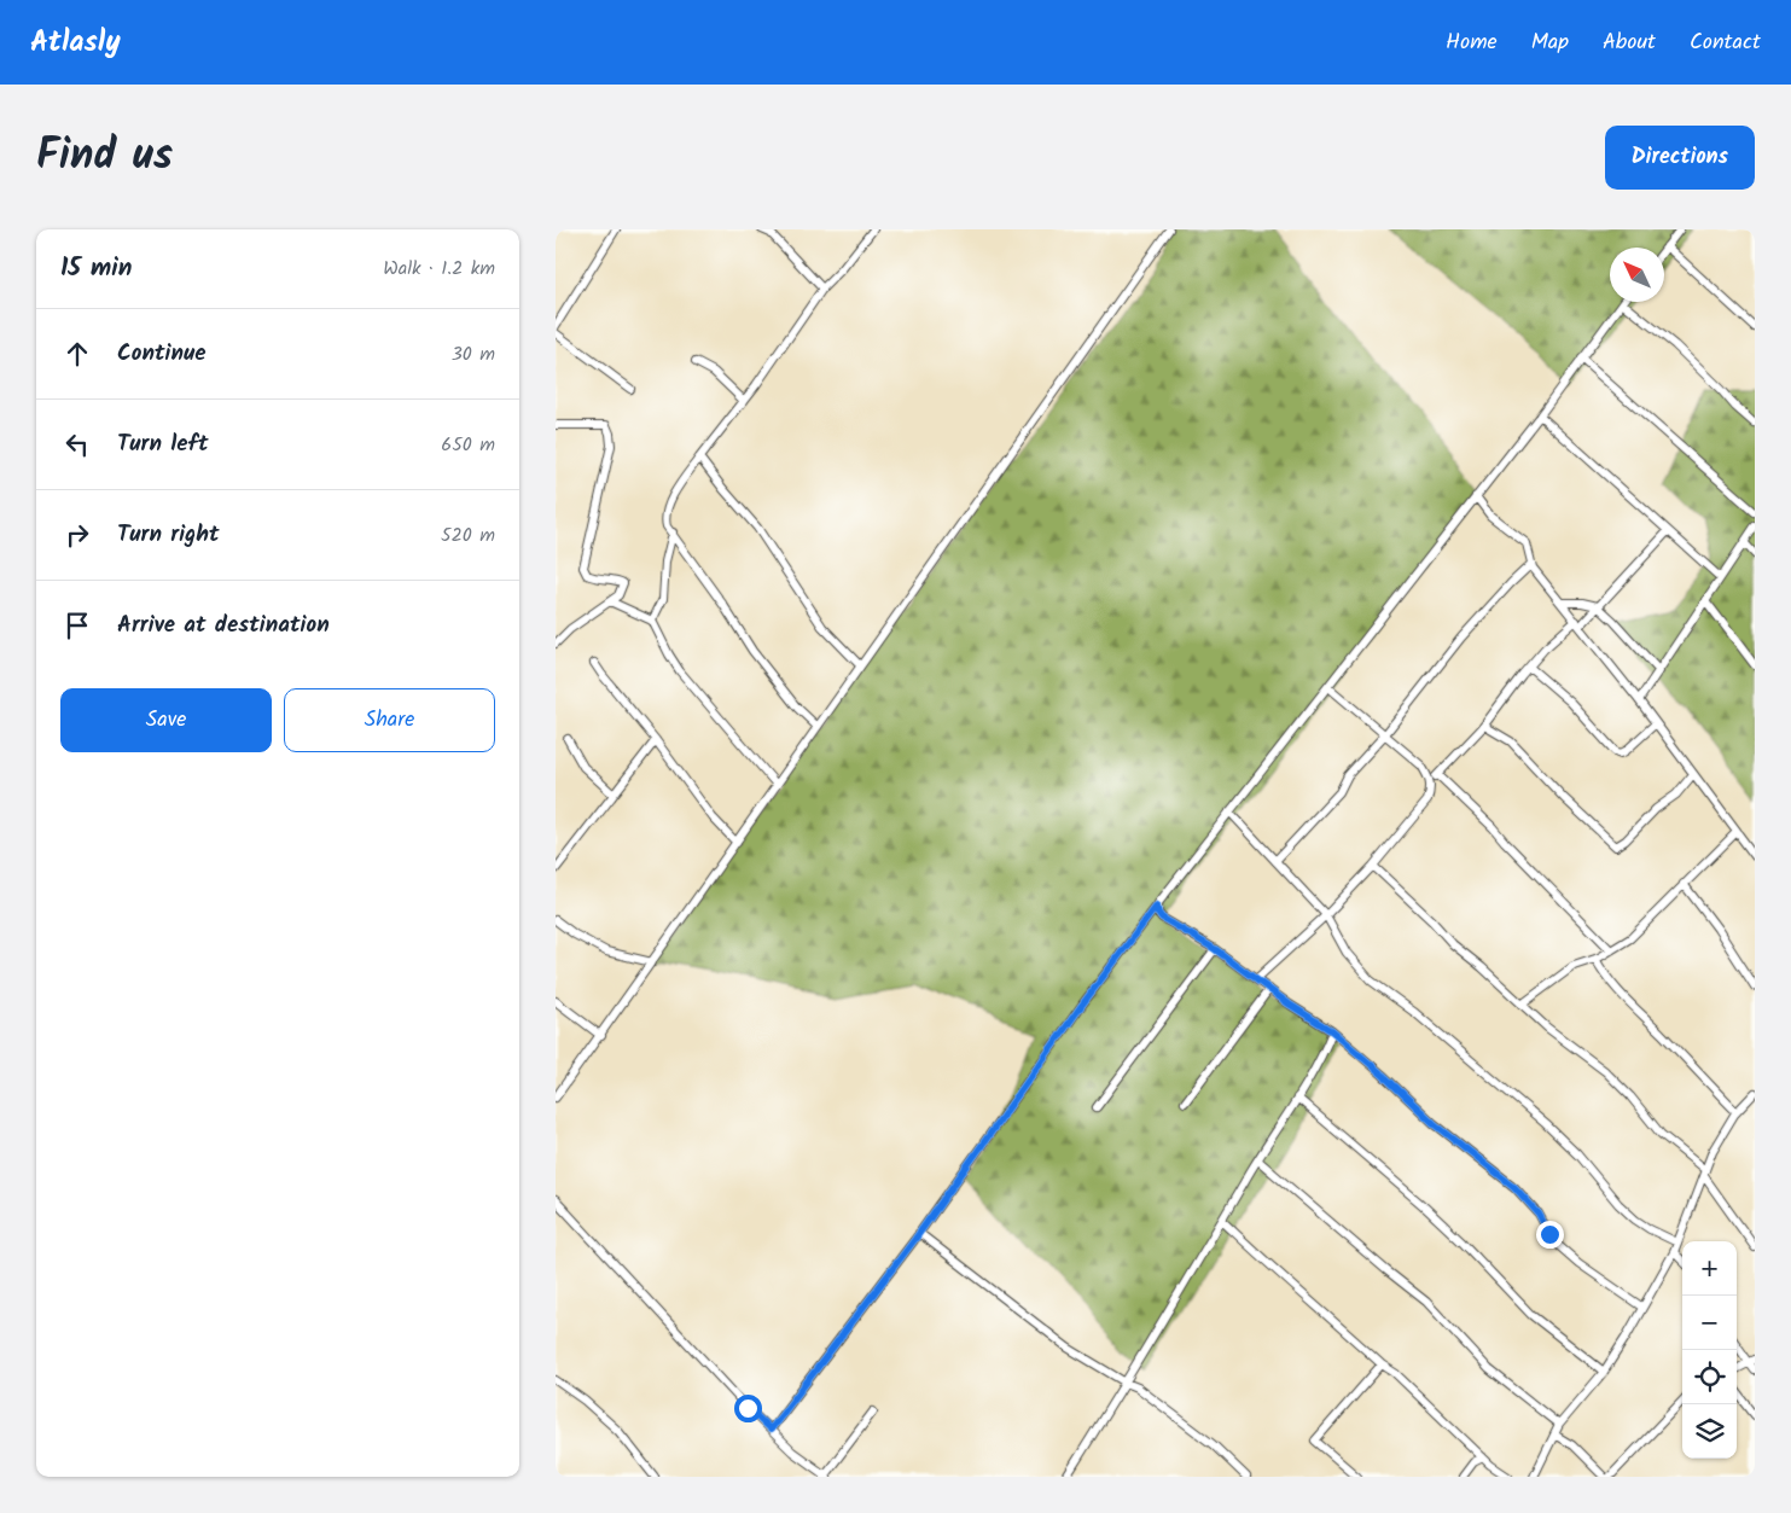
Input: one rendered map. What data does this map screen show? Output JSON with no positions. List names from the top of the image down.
{
  "north": "top left",
  "page": {
    "header": "Atlasly",
    "nav": [
      "Home",
      "Map",
      "About",
      "Contact"
    ],
    "title": "Find us",
    "buttons": [
      "Directions",
      ["Save", "Share"]
    ],
    "heading": ["15 min", "Walk · 1.2 km"],
    "list": [
      ["Continue", "30 m"],
      ["Turn left", "650 m"],
      ["Turn right", "520 m"],
      "Arrive at destination"
    ],
    "map_buttons": ["+", "−"]
  }
}
